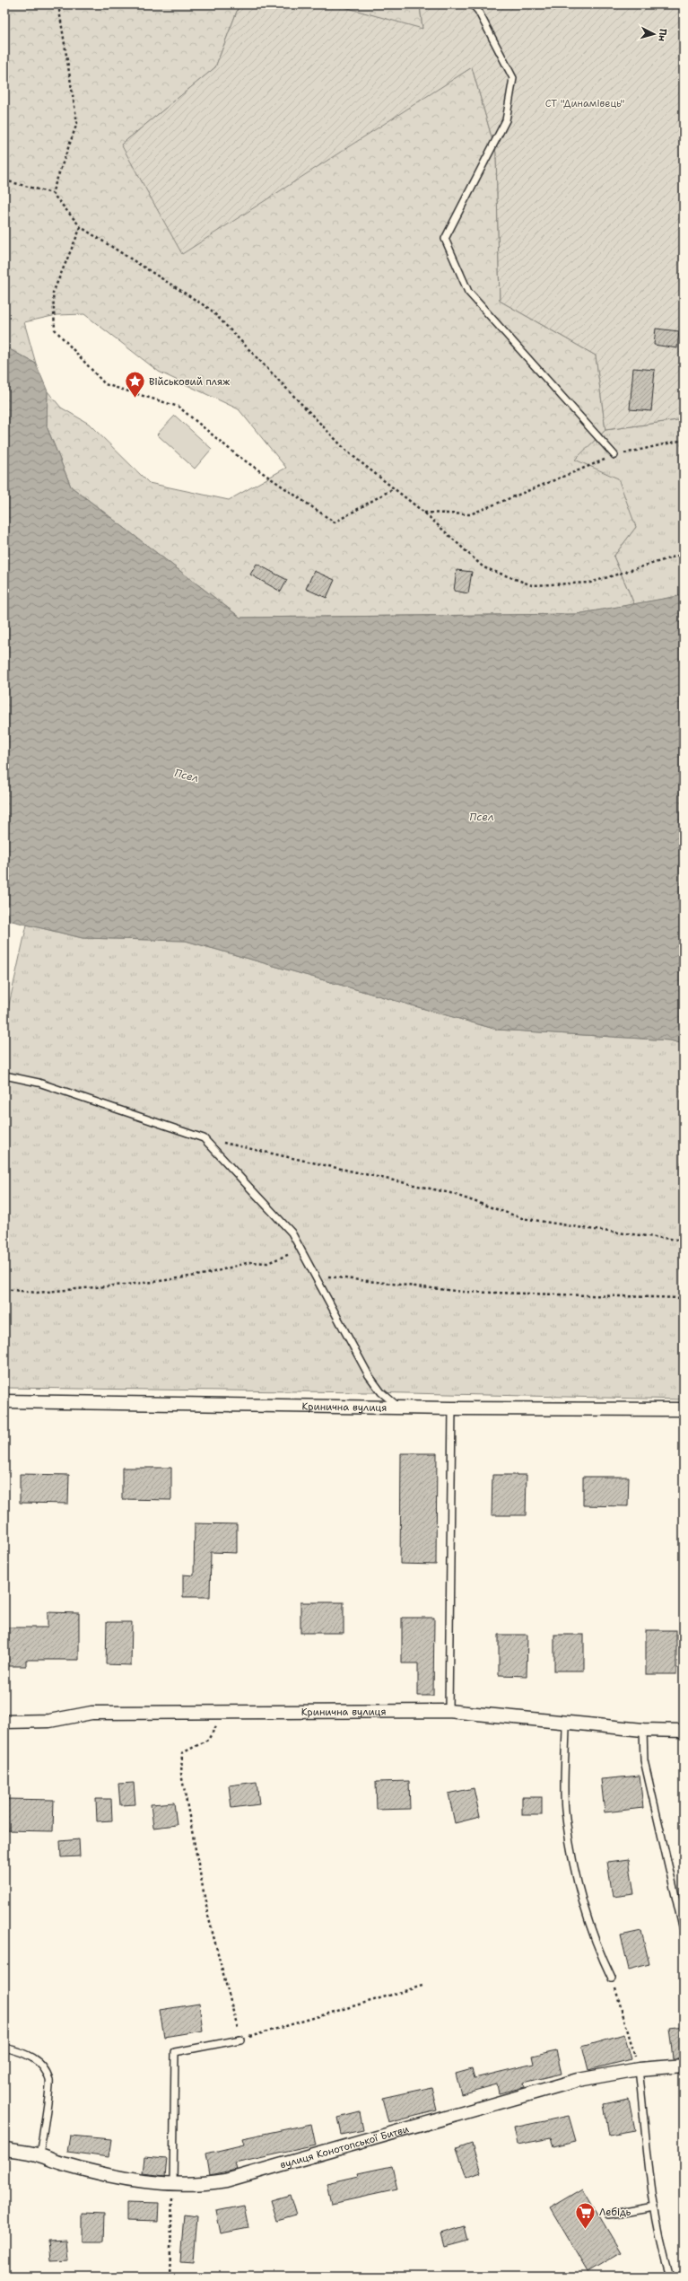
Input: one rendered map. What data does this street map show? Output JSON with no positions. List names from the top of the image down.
{
  "streets": {
    "street": ["Кринична вулиця", "вулиця Конотопської Битви"]
  },
  "water": ["Псел"],
  "parks": ["СТ \"Динамівець\""],
  "places": {
    "place": ["Військовий пляж"],
    "supermarket": ["Лебідь"]
  },
  "north": "right"
}
